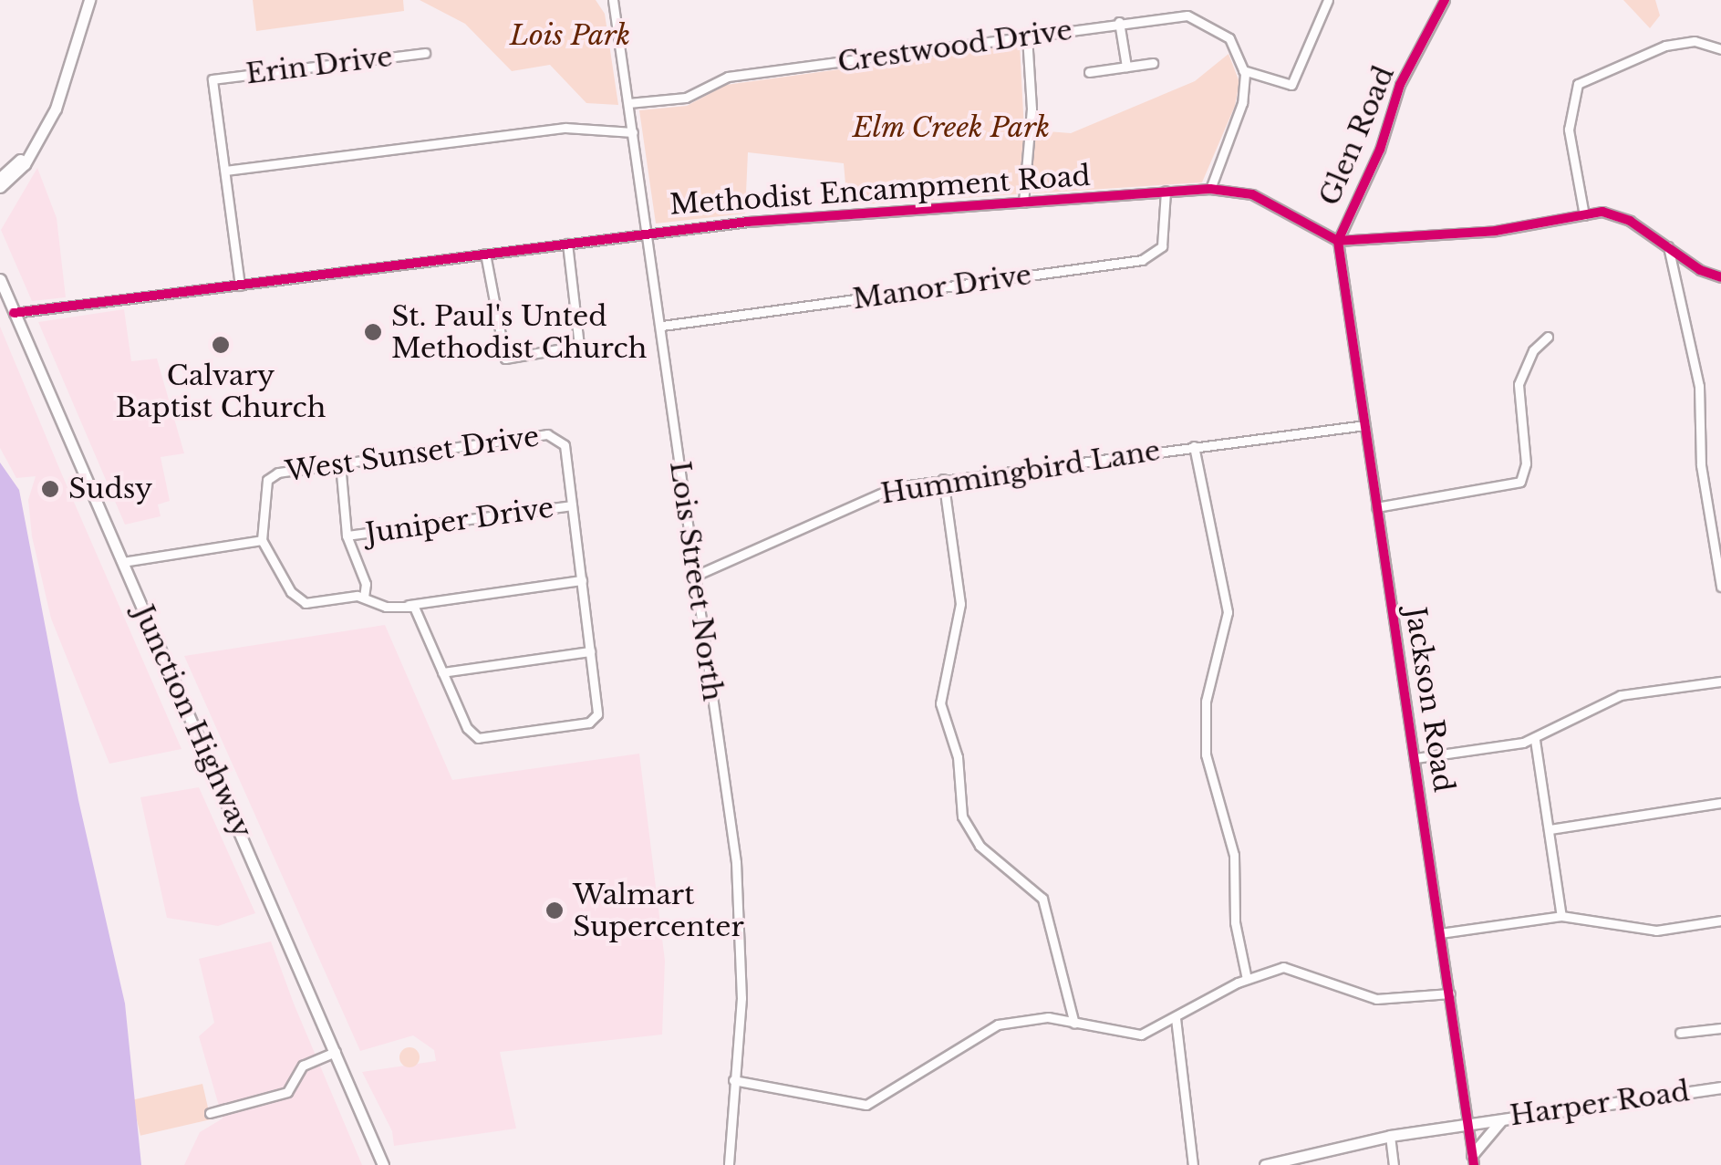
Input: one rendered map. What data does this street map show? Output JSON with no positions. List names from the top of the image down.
{
  "streets": {
    "main road": ["Junction Highway", "Harper Road"],
    "street": [
      "Crestwood Drive",
      "Erin Drive",
      "Glen Road",
      "Methodist Encampment Road",
      "Manor Drive",
      "West Sunset Drive",
      "Hummingbird Lane",
      "Juniper Drive",
      "Lois Street North",
      "Jackson Road"
    ]
  },
  "crossings": [
    ["Crestwood Drive", "Lois Street North"],
    ["Glen Road", "Methodist Encampment Road"],
    ["Glen Road", "Jackson Road"],
    ["Methodist Encampment Road", "Manor Drive"],
    ["Methodist Encampment Road", "Lois Street North"],
    ["Methodist Encampment Road", "Jackson Road"],
    ["Methodist Encampment Road", "Junction Highway"],
    ["Manor Drive", "Lois Street North"],
    ["West Sunset Drive", "Juniper Drive"],
    ["Hummingbird Lane", "Lois Street North"],
    ["Hummingbird Lane", "Jackson Road"],
    ["Jackson Road", "Harper Road"]
  ],
  "parks": ["Lois Park", "Elm Creek Park"],
  "places": [
    "St. Paul's Unted Methodist Church",
    "Calvary Baptist Church",
    "Sudsy",
    "Walmart Supercenter"
  ]
}
